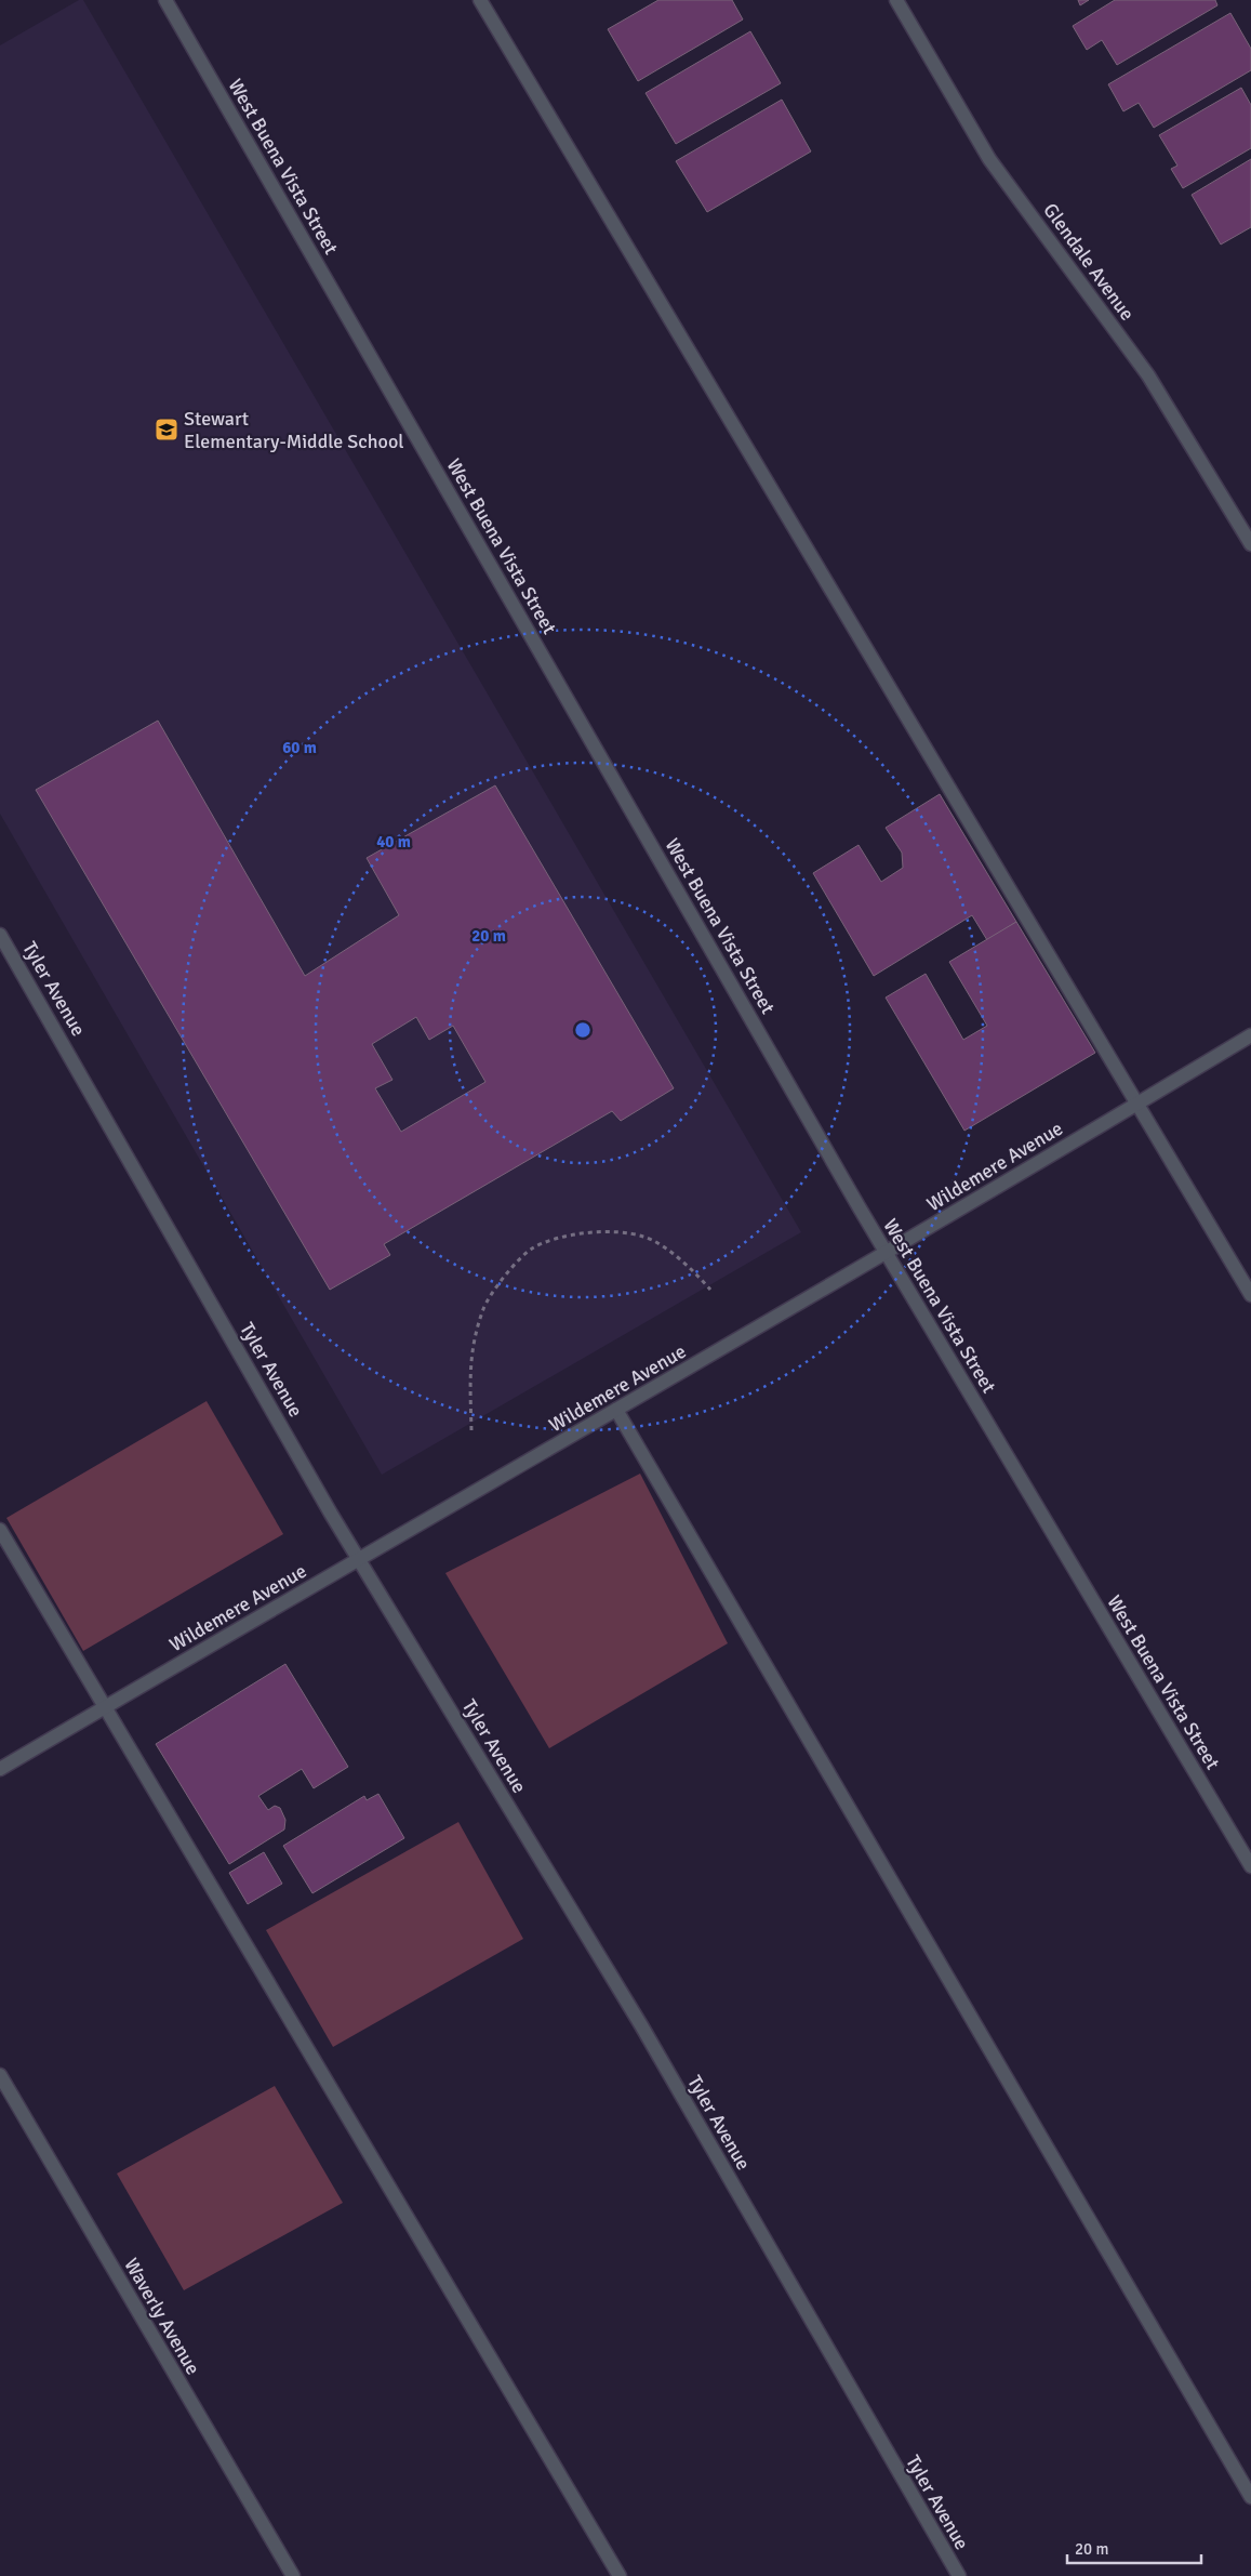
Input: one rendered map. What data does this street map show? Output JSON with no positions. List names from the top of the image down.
{
  "streets": {
    "street": [
      "West Buena Vista Street",
      "Glendale Avenue",
      "Tyler Avenue",
      "Wildemere Avenue",
      "Waverly Avenue"
    ]
  },
  "crossings": [
    ["West Buena Vista Street", "Wildemere Avenue"],
    ["Tyler Avenue", "Wildemere Avenue"]
  ],
  "places": {
    "school or university": ["Stewart Elementary-Middle School"]
  },
  "scale_bar": "20 m",
  "rings": ["60 m", "40 m", "20 m"]
}
